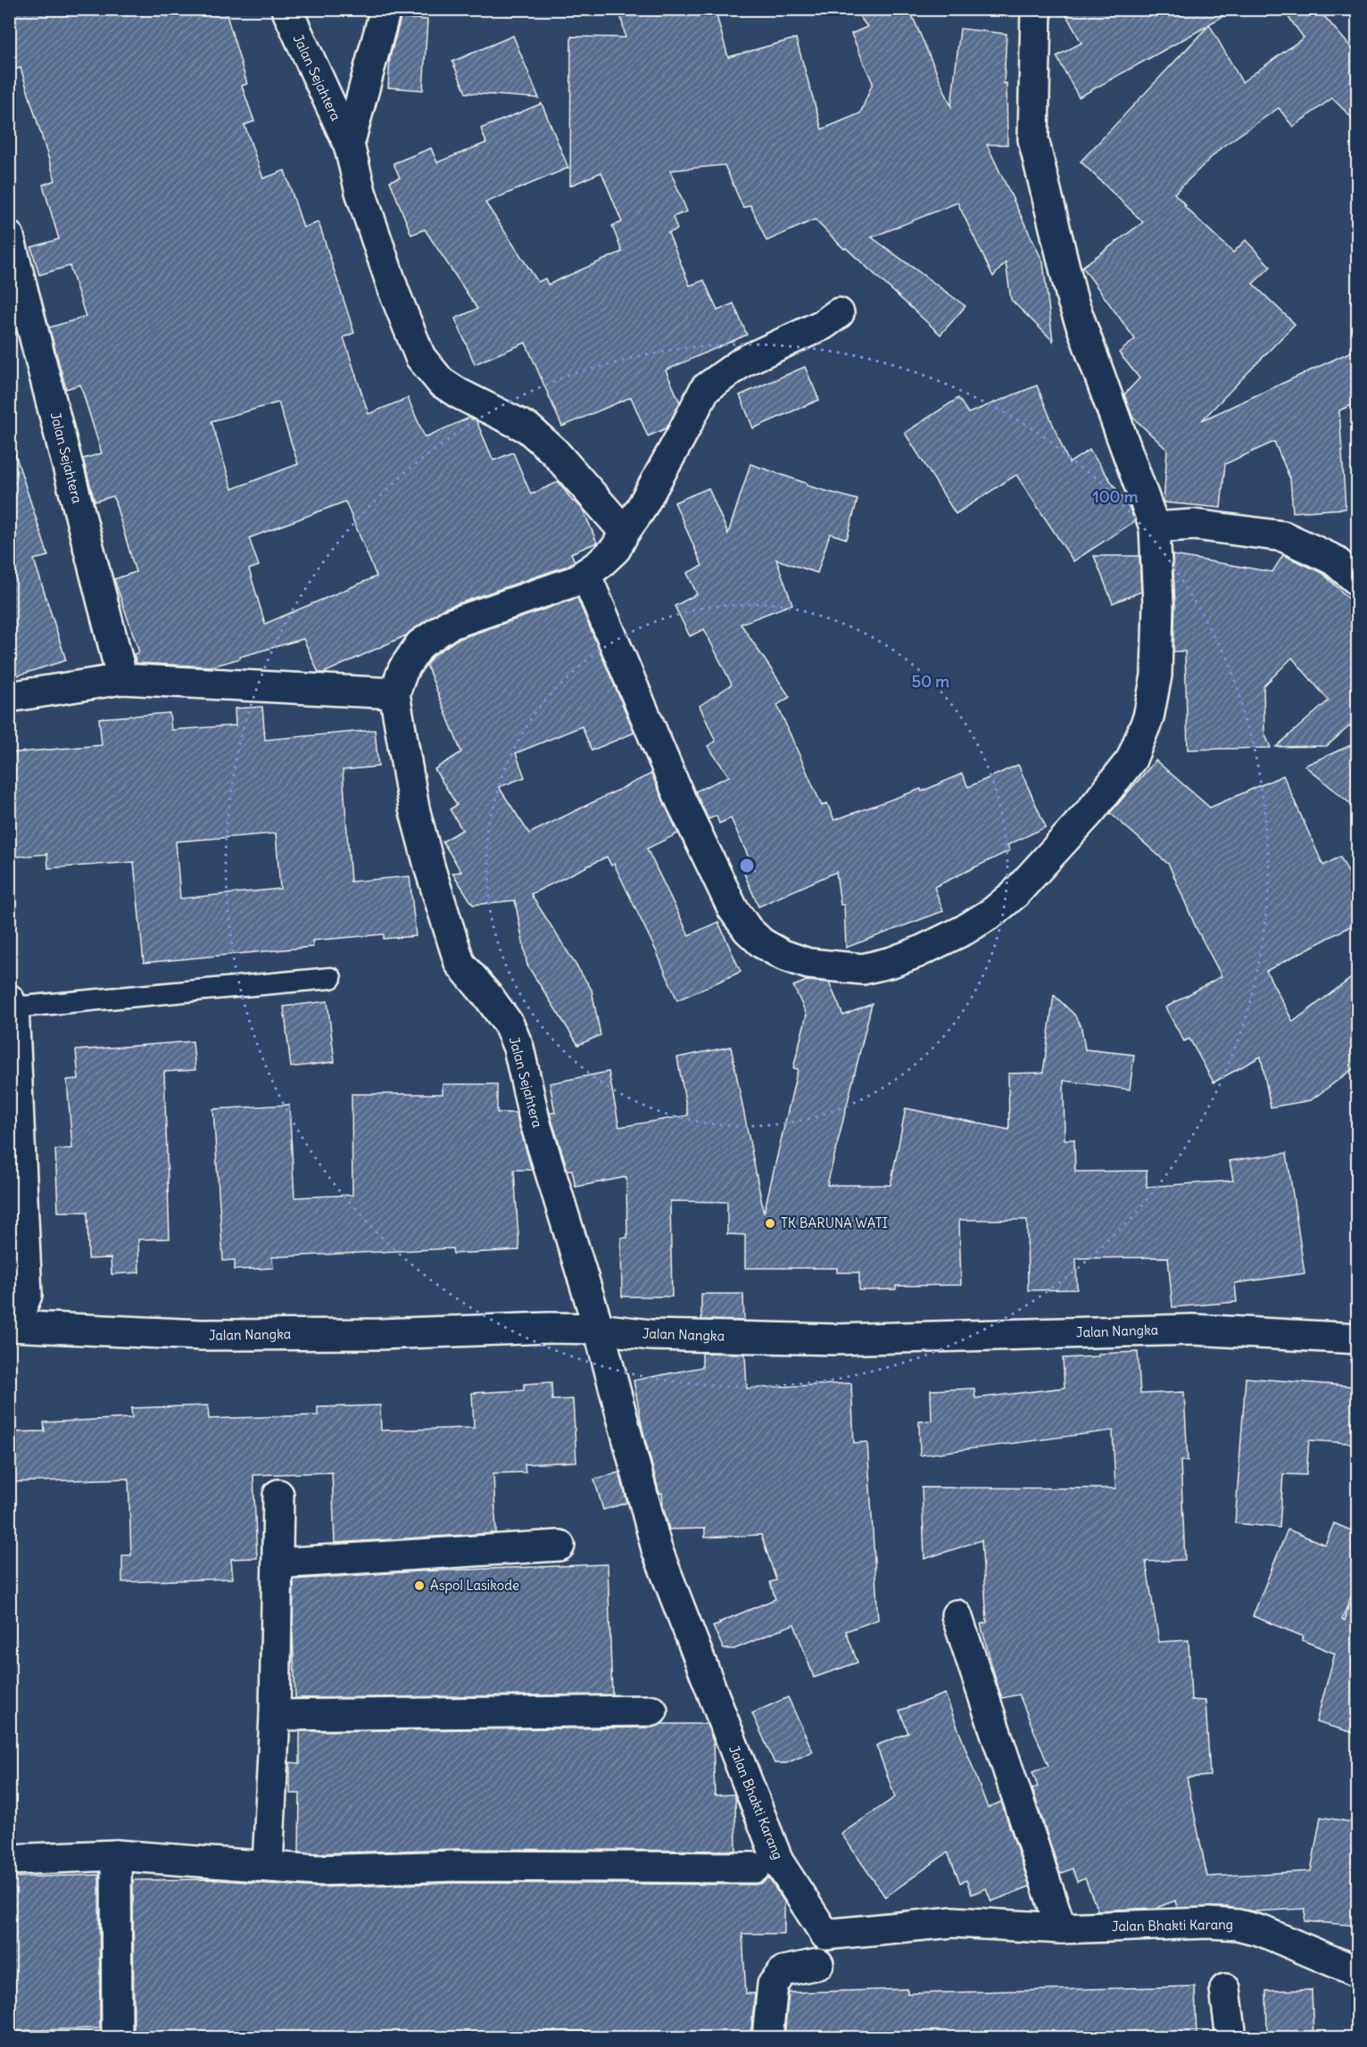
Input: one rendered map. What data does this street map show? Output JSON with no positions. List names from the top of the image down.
{
  "streets": {
    "street": ["Jalan Sejahtera", "Jalan Nangka", "Jalan Bhakti Karang"]
  },
  "crossings": [
    ["Jalan Sejahtera", "Jalan Nangka"],
    ["Jalan Sejahtera", "Jalan Bhakti Karang"],
    ["Jalan Nangka", "Jalan Bhakti Karang"]
  ],
  "places": ["TK BARUNA WATI", "Aspol Lasikode"],
  "rings": ["100 m", "50 m"]
}
